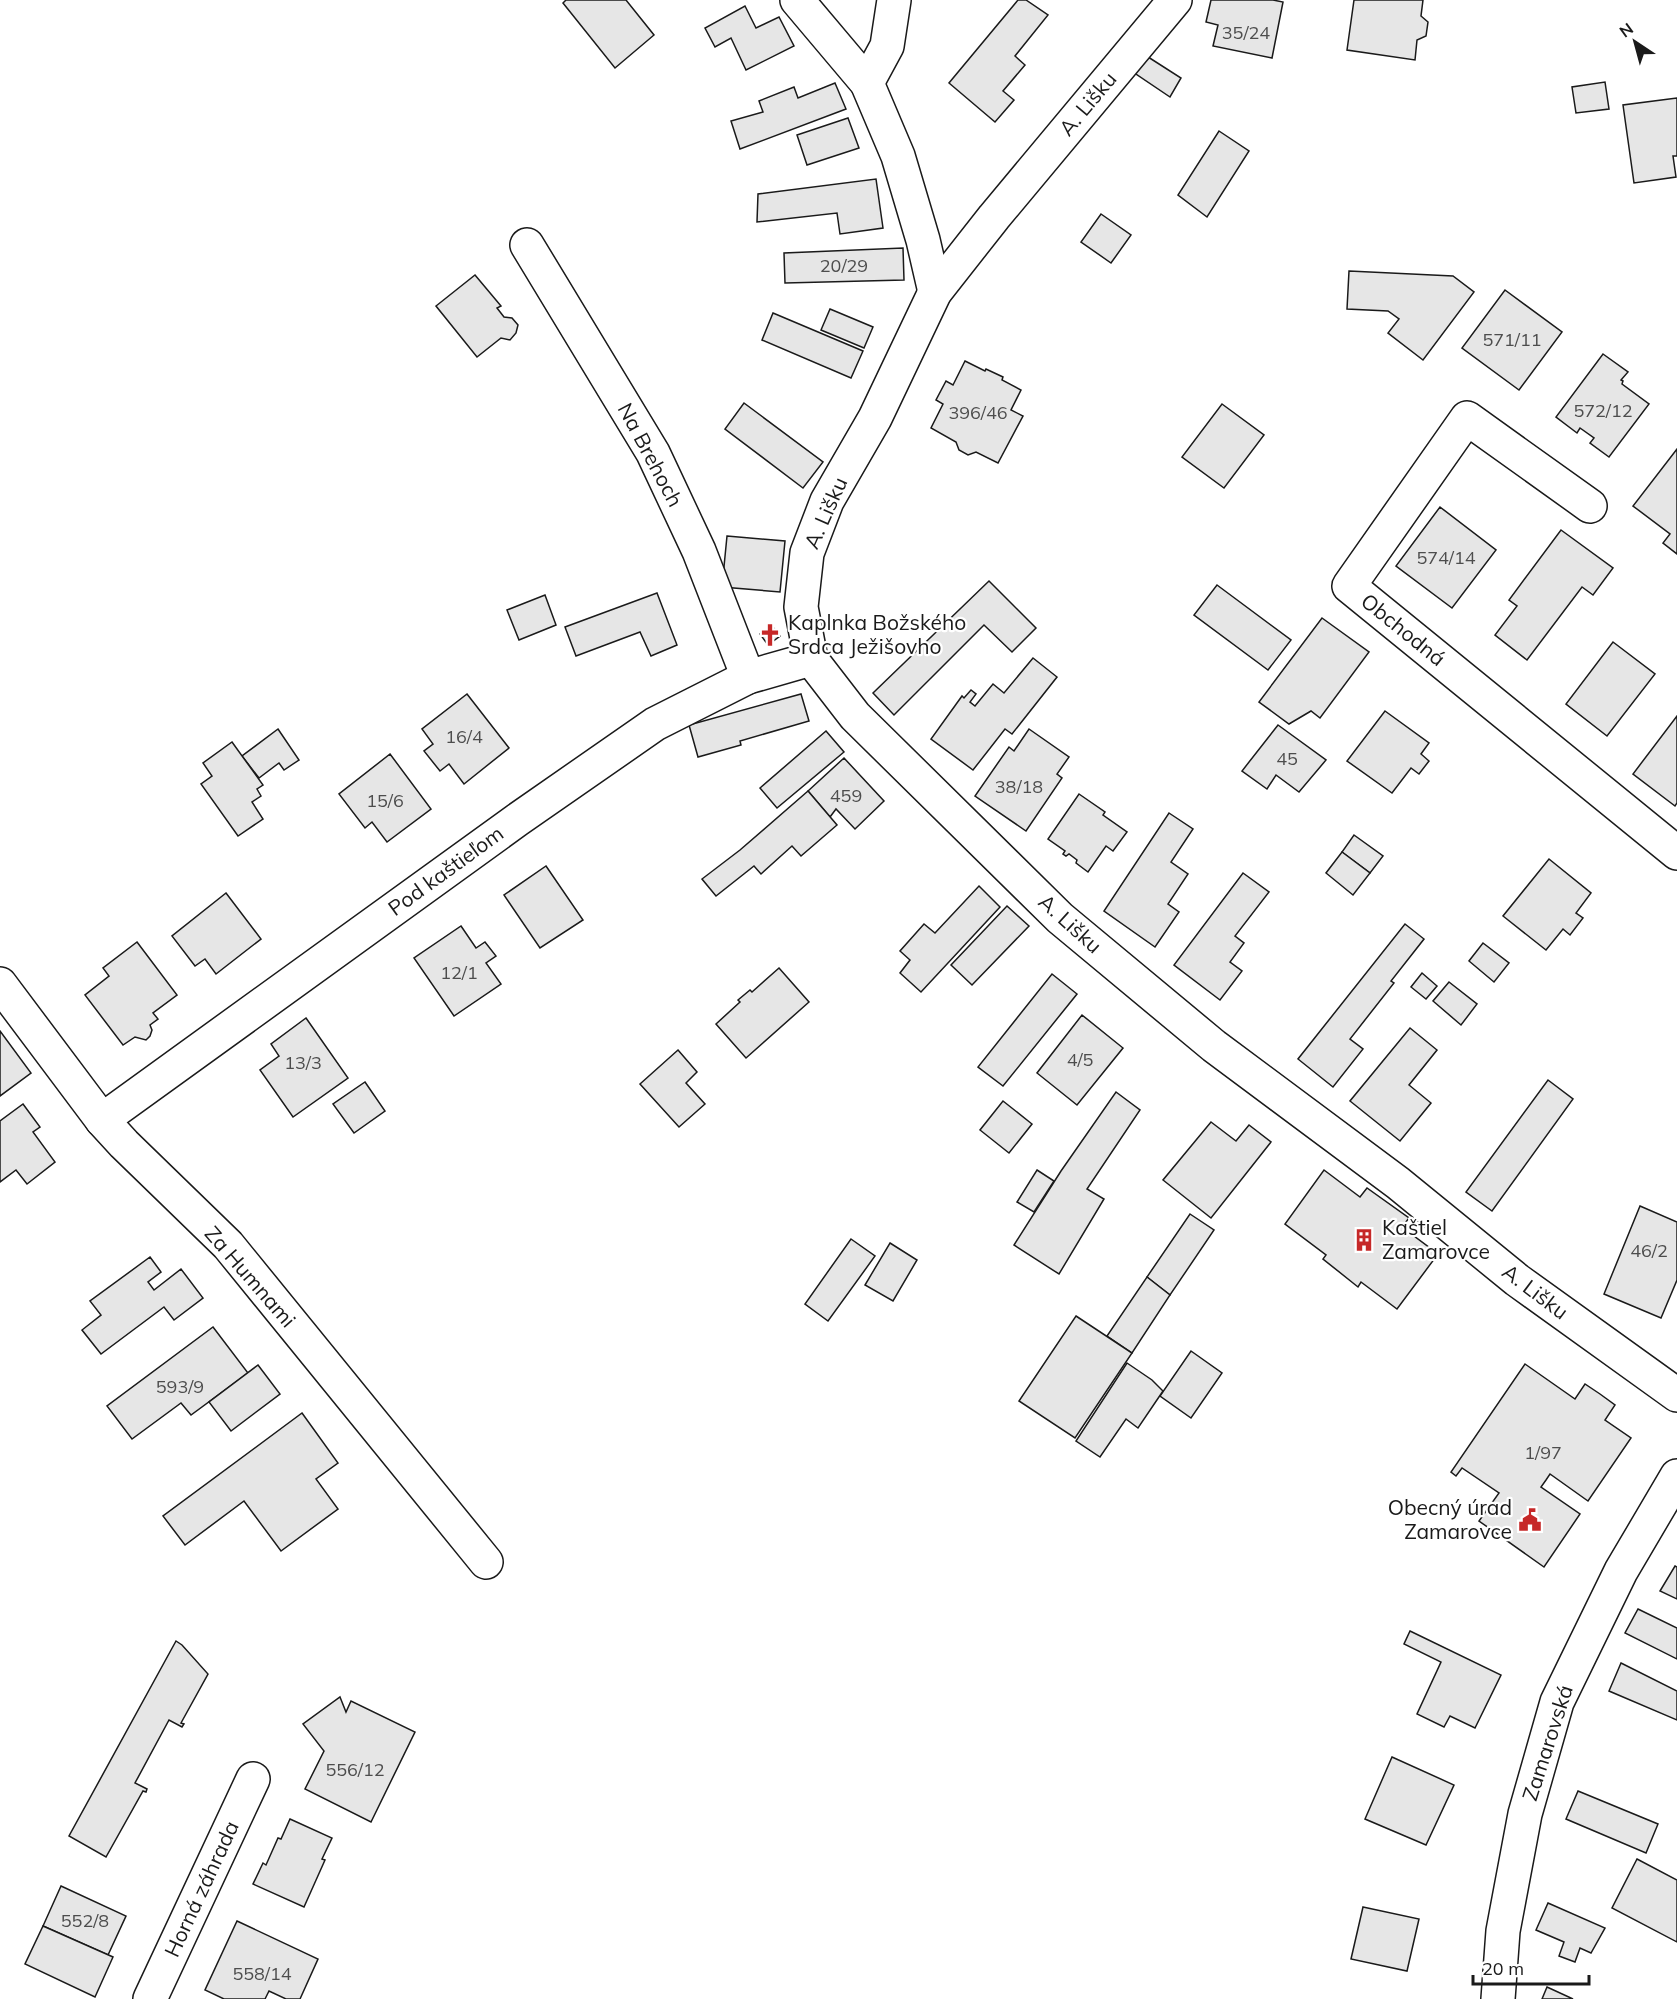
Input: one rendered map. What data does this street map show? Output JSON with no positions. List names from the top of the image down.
{
  "streets": {
    "street": [
      "A. Lišku",
      "Na Brehoch",
      "Obchodná",
      "Pod kaštieľom",
      "Za Humnami",
      "Zamarovská",
      "Horná záhrada"
    ]
  },
  "crossings": [
    ["A. Lišku", "Pod kaštieľom"],
    ["Na Brehoch", "Pod kaštieľom"],
    ["Pod kaštieľom", "Za Humnami"]
  ],
  "places": {
    "church": ["Kaplnka Božského Srdca Ježišovho"],
    "building": ["Kaštiel Zamarovce"],
    "public building": ["Obecný úrad Zamarovce"]
  },
  "house_numbers": [
    "35/24",
    "20/29",
    "571/11",
    "572/12",
    "396/46",
    "574/14",
    "16/4",
    "45",
    "38/18",
    "459",
    "15/6",
    "12/1",
    "4/5",
    "13/3",
    "46/2",
    "593/9",
    "1/97",
    "556/12",
    "552/8",
    "558/14"
  ],
  "scale_bar": "20 m",
  "north": "top left"
}
